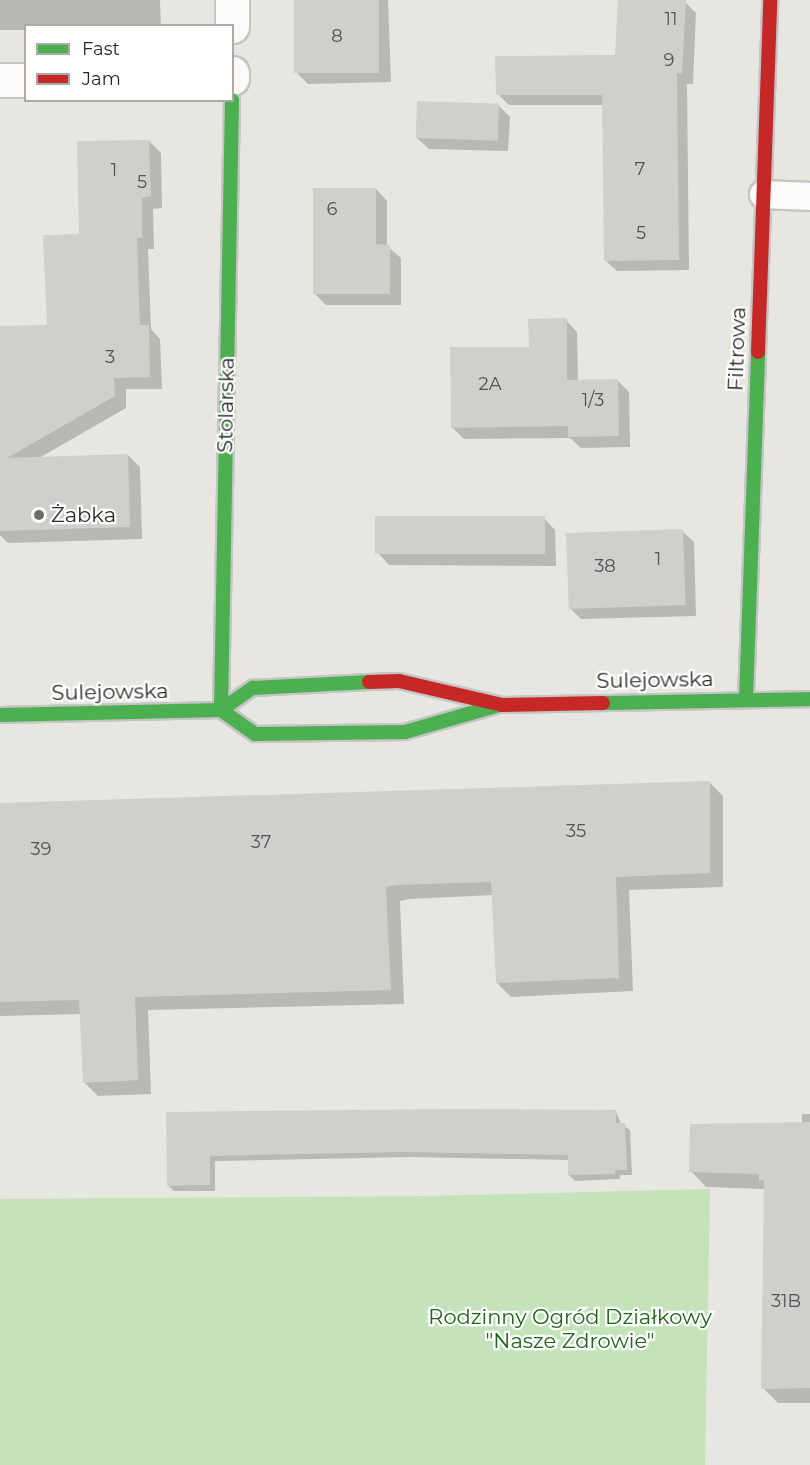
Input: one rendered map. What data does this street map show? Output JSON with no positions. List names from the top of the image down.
{
  "streets": {
    "street": ["Filtrowa", "Stolarska", "Sulejowska"]
  },
  "crossings": [
    ["Filtrowa", "Sulejowska"],
    ["Stolarska", "Sulejowska"]
  ],
  "parks": ["Rodzinny Ogród Działkowy \"Nasze Zdrowie\""],
  "places": ["Żabka"],
  "house_numbers": [
    "11",
    "8",
    "9",
    "7",
    "1",
    "5",
    "6",
    "5",
    "3",
    "2A",
    "1/3",
    "1",
    "38",
    "35",
    "37",
    "39",
    "31B"
  ],
  "legend": ["Fast", "Jam"]
}
